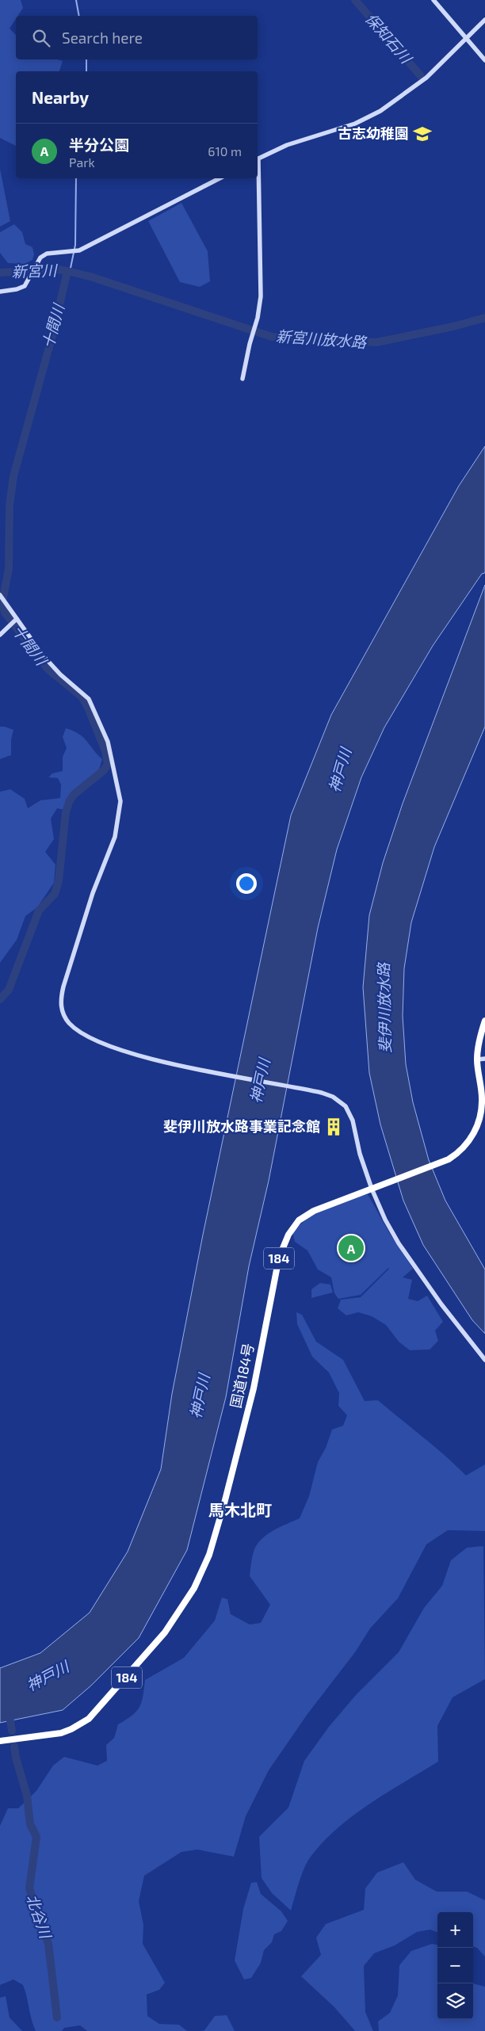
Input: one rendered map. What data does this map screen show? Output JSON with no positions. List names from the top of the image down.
{
  "streets": {
    "highway": ["184", "国道184号"]
  },
  "districts": ["馬木北町"],
  "water": [
    "保知石川",
    "新宮川",
    "十間川",
    "新宮川放水路",
    "神戸川",
    "斐伊川放水路",
    "北谷川"
  ],
  "places": {
    "school or university": ["古志幼稚園"],
    "building": ["斐伊川放水路事業記念館"]
  },
  "page": {
    "search": "Search here",
    "heading": "Nearby",
    "list": [
      {
        "mark": "A",
        "name": "半分公園",
        "note": "Park",
        "value": "610 m"
      }
    ],
    "pins": "A",
    "map_buttons": ["+", "−"]
  }
}
